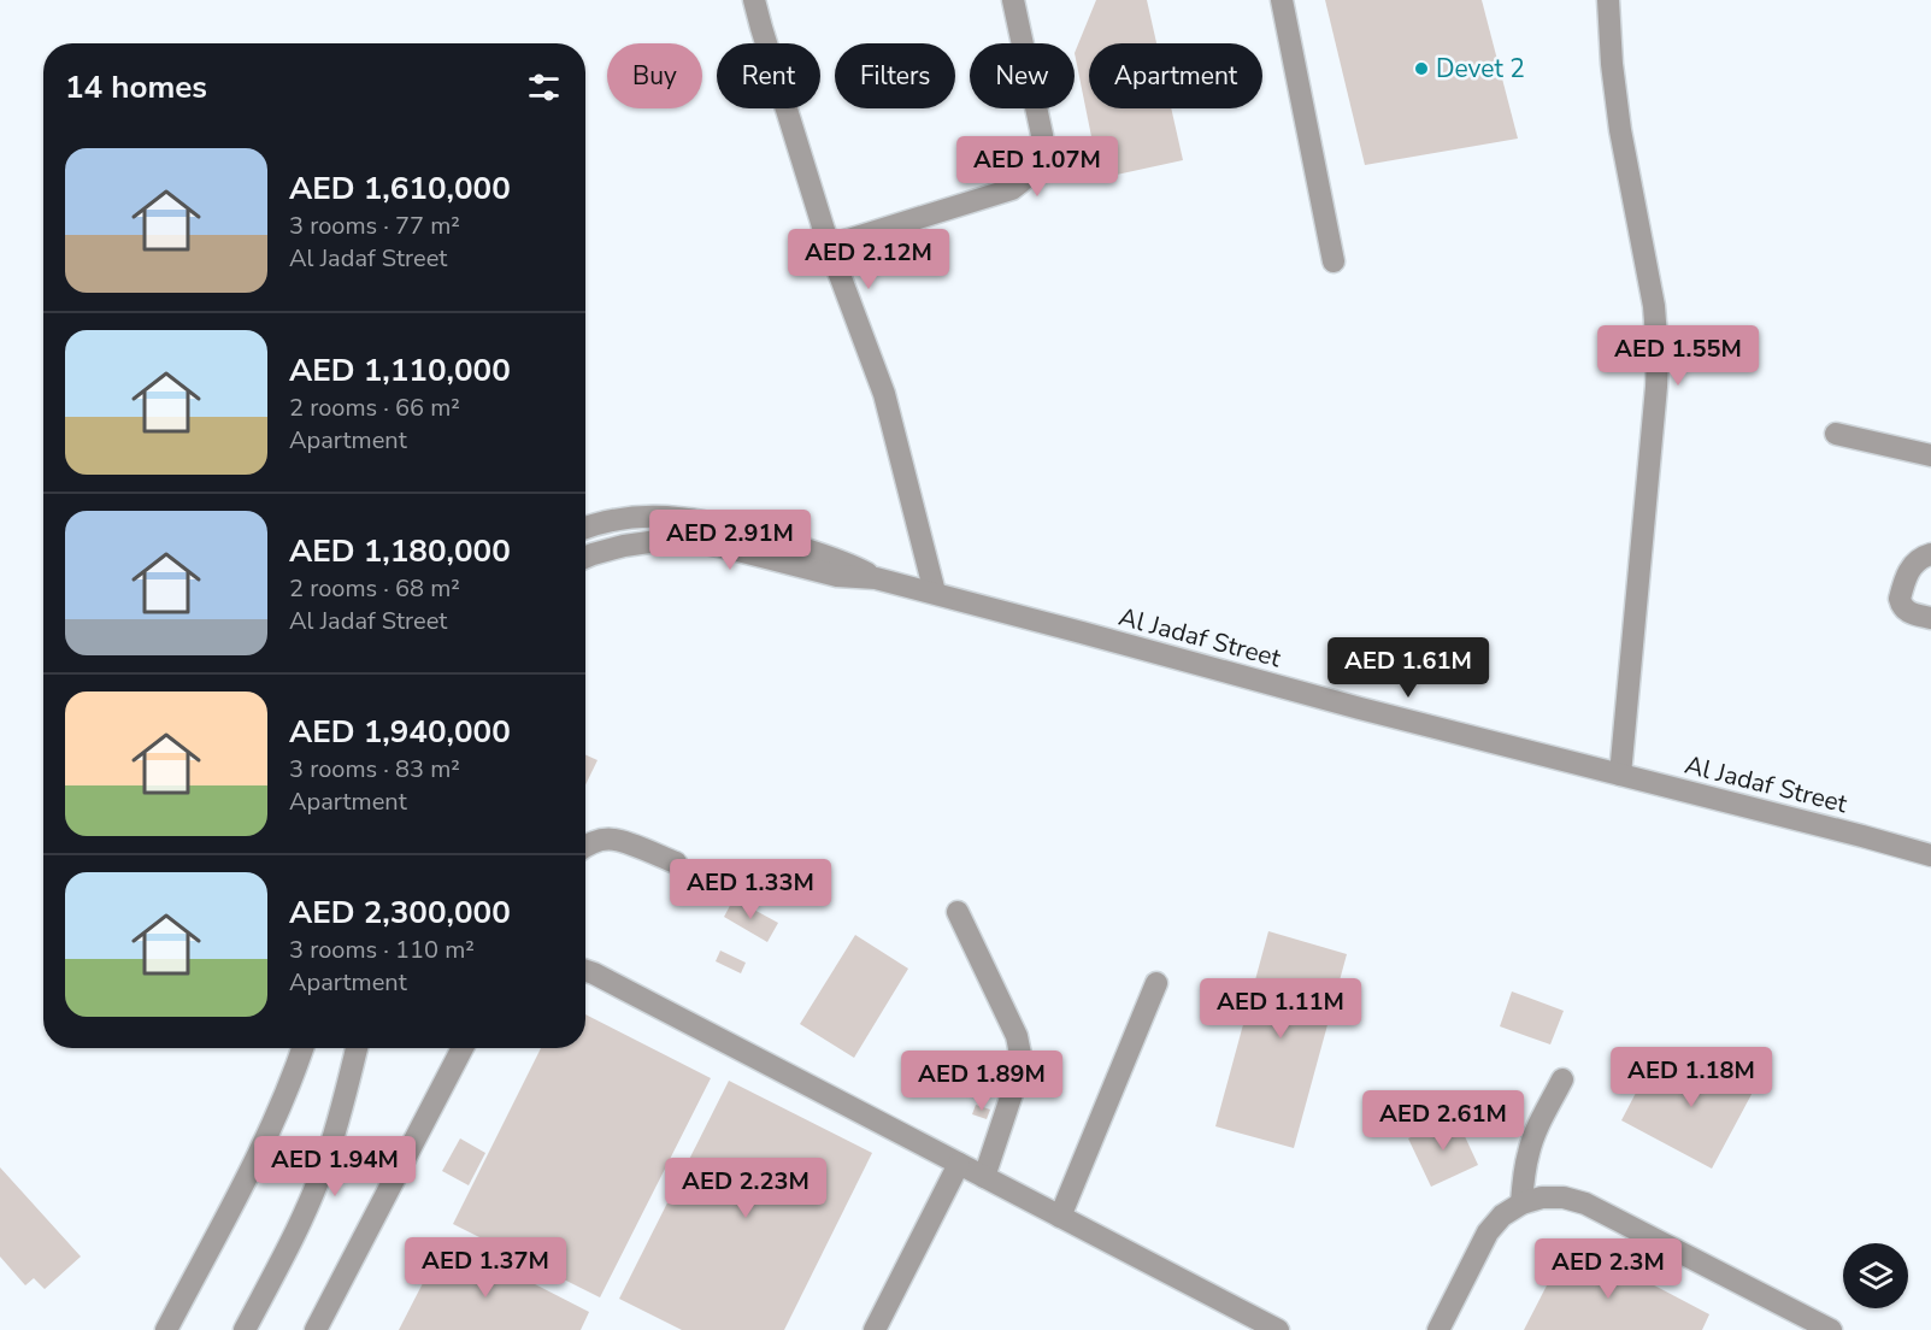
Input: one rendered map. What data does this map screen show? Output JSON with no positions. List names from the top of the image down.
{
  "streets": {
    "street": ["Al Jadaf Street"]
  },
  "places": ["Devet 2"],
  "page": {
    "chip": [
      "Buy",
      "Rent",
      "Filters",
      "New",
      "Apartment"
    ],
    "heading": "14 homes",
    "list": [
      {
        "name": "AED 1,610,000",
        "note": "3 rooms · 77 m² · Al Jadaf Street"
      },
      {
        "name": "AED 1,110,000",
        "note": "2 rooms · 66 m² · Apartment"
      },
      {
        "name": "AED 1,180,000",
        "note": "2 rooms · 68 m² · Al Jadaf Street"
      },
      {
        "name": "AED 1,940,000",
        "note": "3 rooms · 83 m² · Apartment"
      },
      {
        "name": "AED 2,300,000",
        "note": "3 rooms · 110 m² · Apartment"
      }
    ],
    "price": [
      "AED 1.07M",
      "AED 2.12M",
      "AED 1.55M",
      "AED 2.91M",
      "AED 1.61M",
      "AED 1.33M",
      "AED 1.11M",
      "AED 1.18M",
      "AED 1.89M",
      "AED 2.61M",
      "AED 1.94M",
      "AED 2.23M",
      "AED 1.37M",
      "AED 2.3M"
    ]
  }
}
